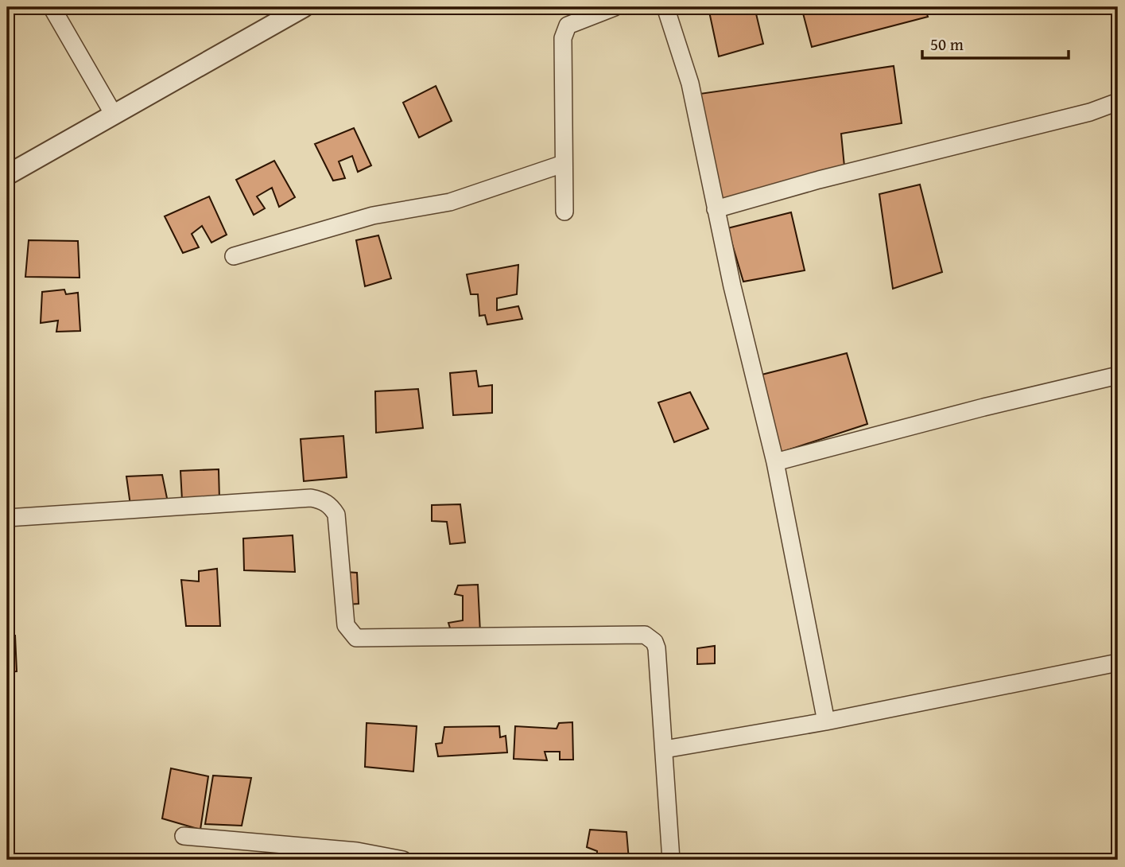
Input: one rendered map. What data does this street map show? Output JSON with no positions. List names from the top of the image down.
{
  "scale_bar": "50 m"
}
